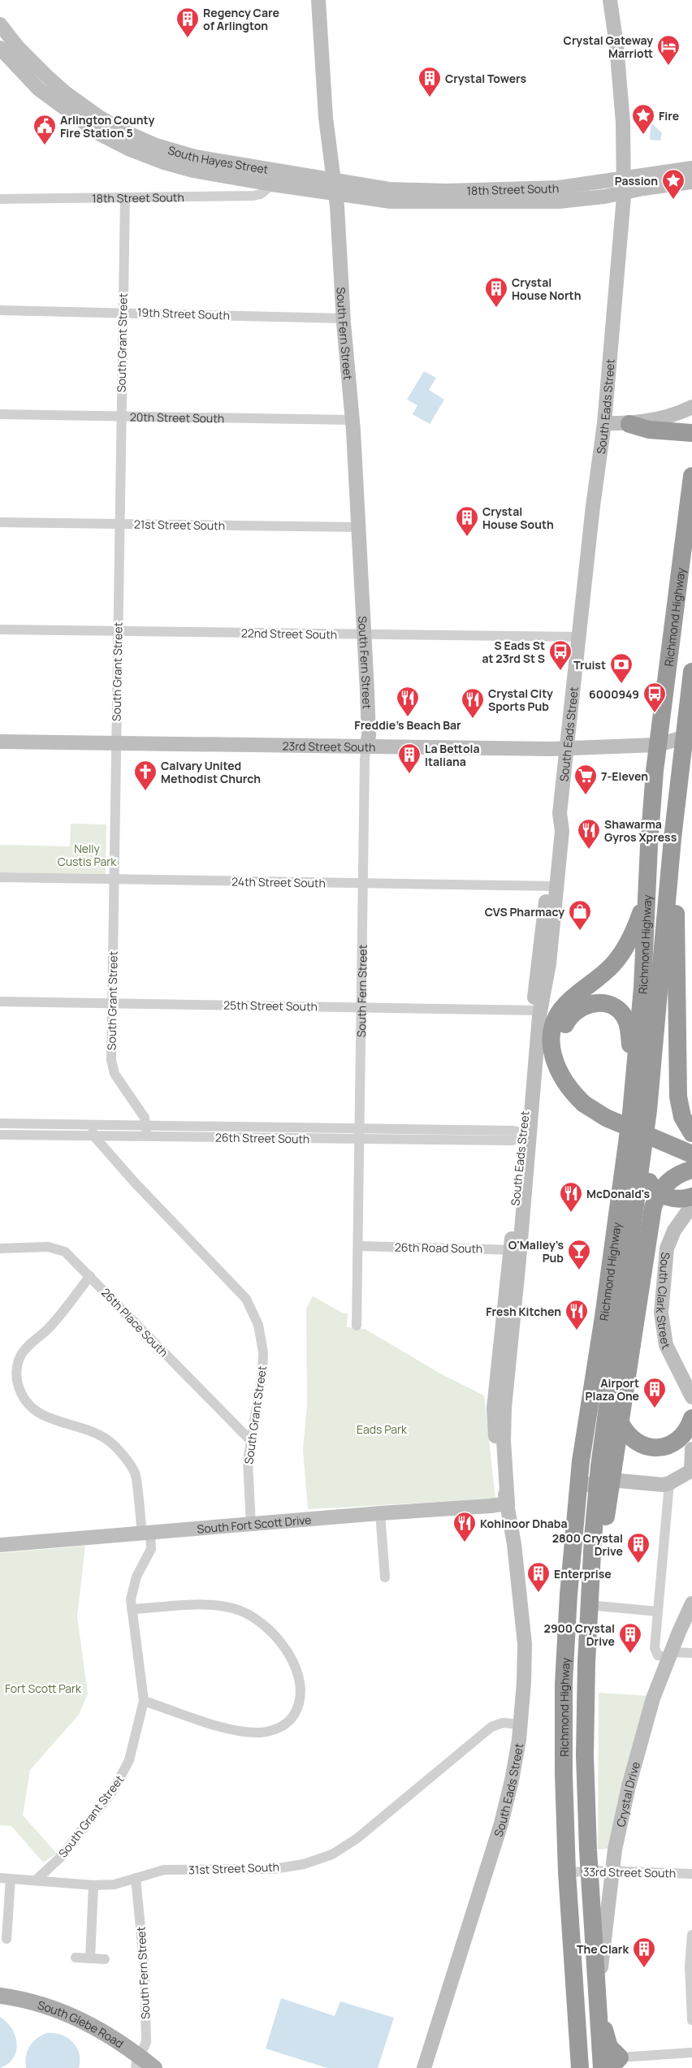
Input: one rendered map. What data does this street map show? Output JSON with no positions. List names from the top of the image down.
{
  "streets": {
    "highway": ["Richmond Highway"],
    "main road": ["South Glebe Road"],
    "street": [
      "South Hayes Street",
      "18th Street South",
      "19th Street South",
      "South Fern Street",
      "South Grant Street",
      "South Eads Street",
      "20th Street South",
      "21st Street South",
      "22nd Street South",
      "23rd Street South",
      "24th Street South",
      "25th Street South",
      "26th Street South",
      "26th Road South",
      "South Clark Street",
      "26th Place South",
      "South Fort Scott Drive",
      "Crystal Drive",
      "31st Street South",
      "33rd Street South"
    ]
  },
  "crossings": [
    ["South Hayes Street", "18th Street South"],
    ["South Hayes Street", "South Fern Street"],
    ["18th Street South", "South Fern Street"],
    ["18th Street South", "South Grant Street"],
    ["18th Street South", "South Eads Street"],
    ["19th Street South", "South Fern Street"],
    ["19th Street South", "South Grant Street"],
    ["South Fern Street", "20th Street South"],
    ["South Fern Street", "21st Street South"],
    ["South Fern Street", "22nd Street South"],
    ["South Fern Street", "23rd Street South"],
    ["South Fern Street", "24th Street South"],
    ["South Fern Street", "25th Street South"],
    ["South Fern Street", "26th Street South"],
    ["South Fern Street", "26th Road South"],
    ["South Fern Street", "31st Street South"],
    ["South Fern Street", "South Glebe Road"],
    ["South Grant Street", "20th Street South"],
    ["South Grant Street", "21st Street South"],
    ["South Grant Street", "22nd Street South"],
    ["South Grant Street", "23rd Street South"],
    ["South Grant Street", "24th Street South"],
    ["South Grant Street", "25th Street South"],
    ["South Grant Street", "26th Street South"],
    ["South Grant Street", "26th Place South"],
    ["South Grant Street", "South Fort Scott Drive"],
    ["South Grant Street", "31st Street South"],
    ["South Eads Street", "22nd Street South"],
    ["South Eads Street", "23rd Street South"],
    ["South Eads Street", "24th Street South"],
    ["South Eads Street", "25th Street South"],
    ["South Eads Street", "26th Street South"],
    ["South Eads Street", "26th Road South"],
    ["South Eads Street", "South Fort Scott Drive"],
    ["South Eads Street", "31st Street South"],
    ["Richmond Highway", "23rd Street South"],
    ["Richmond Highway", "Crystal Drive"],
    ["Richmond Highway", "33rd Street South"],
    ["Crystal Drive", "33rd Street South"]
  ],
  "parks": ["Nelly Custis Park", "Eads Park", "Fort Scott Park"],
  "places": {
    "building": [
      "Regency Care of Arlington",
      "Crystal Towers",
      "Crystal House North",
      "Crystal House South",
      "La Bettola Italiana",
      "Airport Plaza One",
      "2800 Crystal Drive",
      "Enterprise",
      "2900 Crystal Drive",
      "The Clark"
    ],
    "hotel": ["Crystal Gateway Marriott"],
    "place": ["Fire", "Passion"],
    "public building": ["Arlington County Fire Station 5"],
    "bus stop": ["S Eads St at 23rd St S", "6000949"],
    "bank": ["Truist"],
    "restaurant": [
      "Freddie's Beach Bar",
      "Crystal City Sports Pub",
      "Shawarma Gyros Xpress",
      "McDonald's",
      "Fresh Kitchen",
      "Kohinoor Dhaba"
    ],
    "church": ["Calvary United Methodist Church"],
    "supermarket": ["7-Eleven"],
    "shop": ["CVS Pharmacy"],
    "bar": ["O'Malley's Pub"]
  }
}
